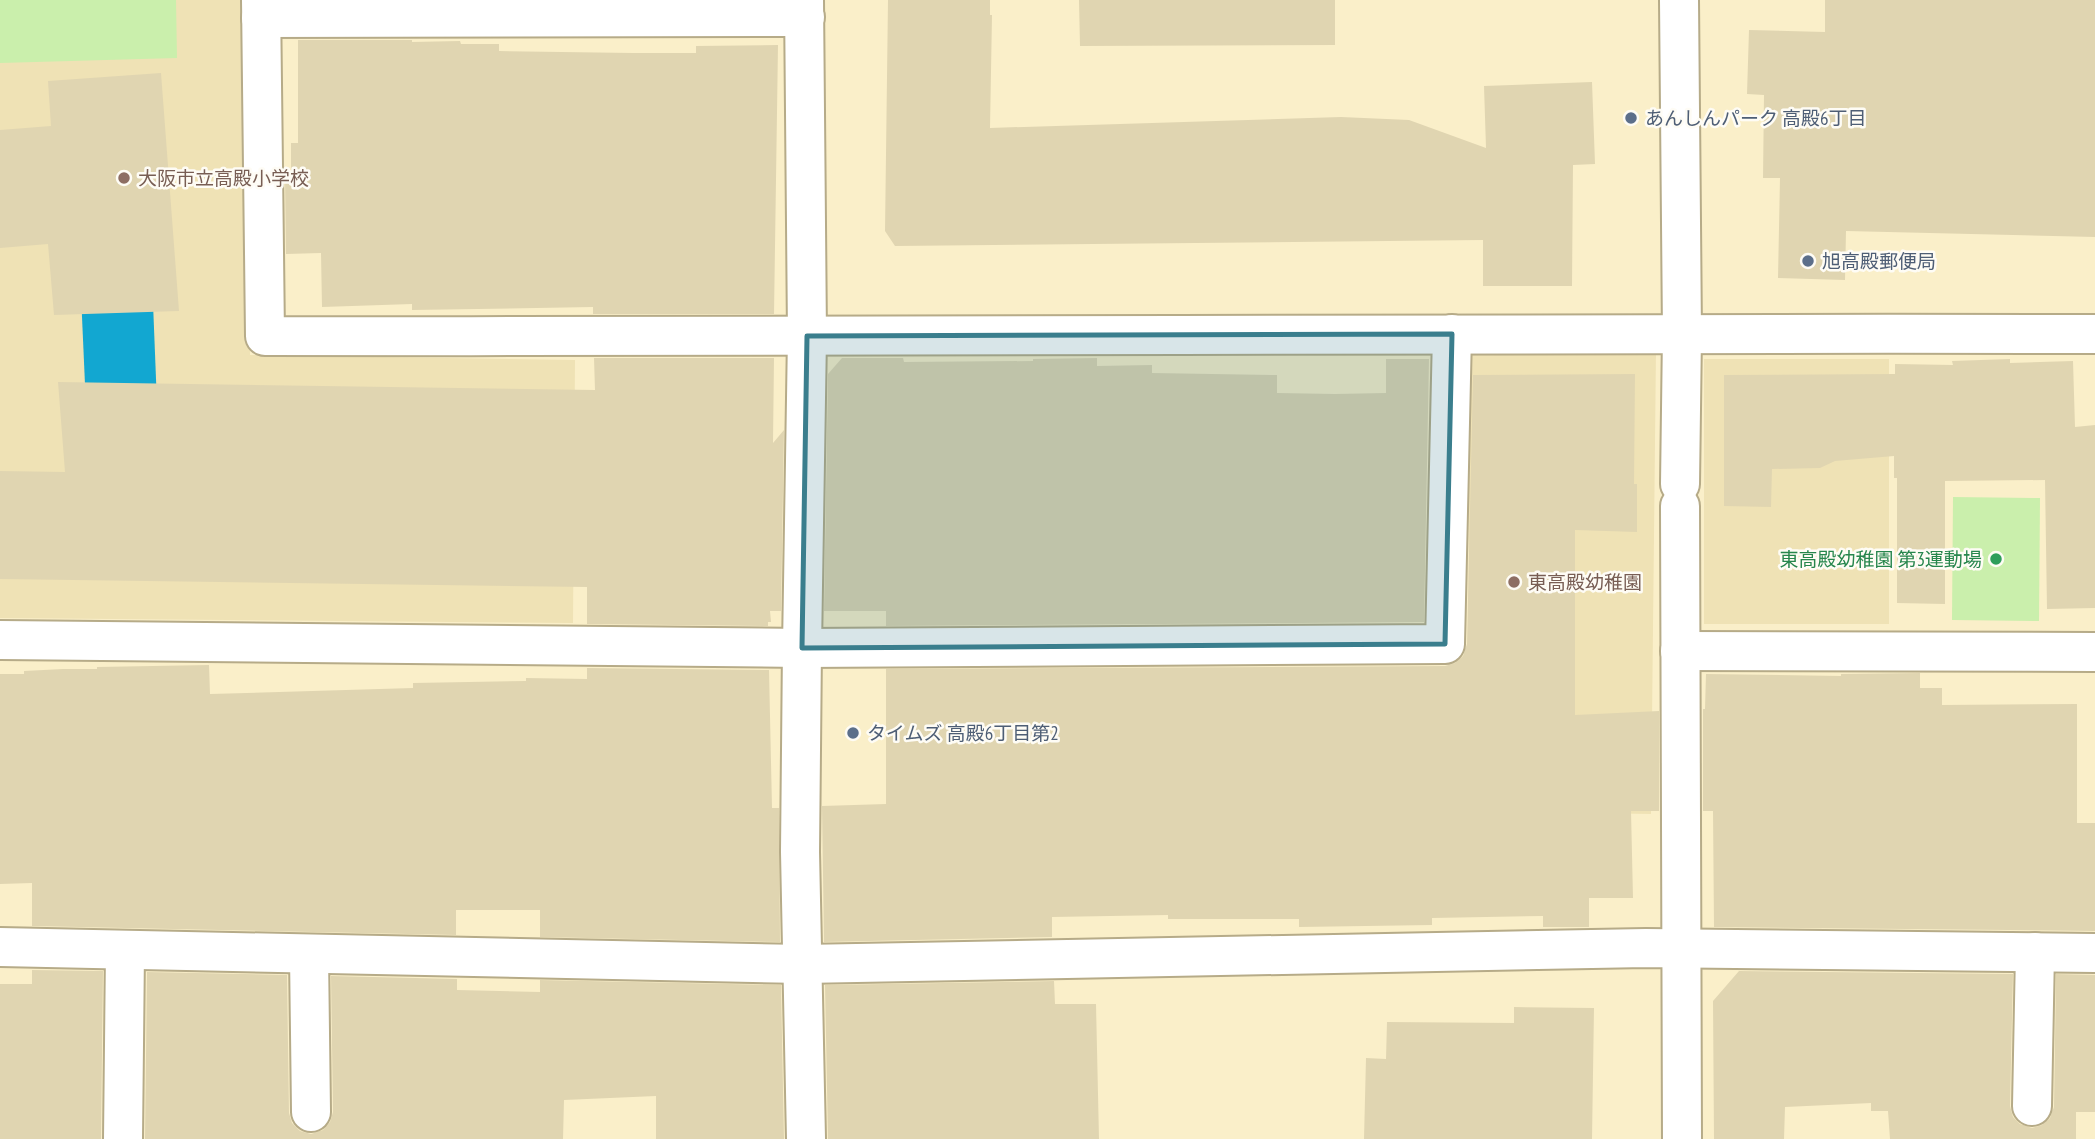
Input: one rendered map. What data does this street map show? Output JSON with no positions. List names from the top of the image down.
{
  "places": [
    "あんしんパーク 高殿6丁目",
    "大阪市立高殿小学校",
    "旭高殿郵便局",
    "東高殿幼稚園 第3運動場",
    "東高殿幼稚園",
    "タイムズ 高殿6丁目第2"
  ]
}
